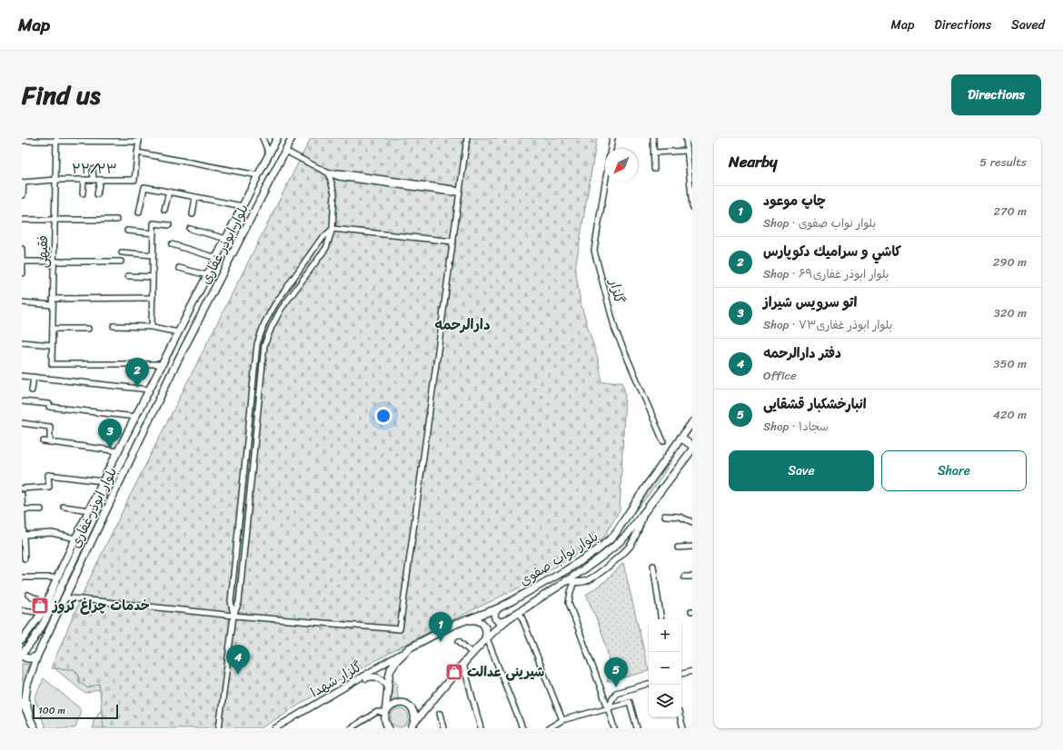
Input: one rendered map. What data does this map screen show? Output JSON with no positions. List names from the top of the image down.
{
  "streets": {
    "main road": ["بلوار ابوذر غفاری", "بلوار نواب صفوی"],
    "street": [
      "۲۲/۲۳",
      "فقیهی",
      "گلزار",
      "گلزار شهدا"
    ]
  },
  "crossings": [
    ["۲۲/۲۳", "فقیهی"],
    ["بلوار ابوذر غفاری", "فقیهی"],
    ["بلوار نواب صفوی", "گلزار شهدا"]
  ],
  "districts": ["دارالرحمه"],
  "places": {
    "shop": ["خدمات چراغ کروز", "شیرینی عدالت"]
  },
  "scale_bar": "100 m",
  "north": "bottom left",
  "page": {
    "header": "Map",
    "nav": ["Map", "Directions", "Saved"],
    "title": "Find us",
    "buttons": [
      "Directions",
      ["Save", "Share"]
    ],
    "heading": ["Nearby", "5 results"],
    "list": [
      {
        "mark": "1",
        "name": "چاپ موعود",
        "note": "Shop · بلوار نواب صفوی",
        "value": "270 m"
      },
      {
        "mark": "2",
        "name": "كاشي و سراميك دكوپارس",
        "note": "Shop · بلوار ابوذر غفاری۶۹",
        "value": "290 m"
      },
      {
        "mark": "3",
        "name": "اتو سرویس شیراز",
        "note": "Shop · بلوار ابوذر غفاری۷۳",
        "value": "320 m"
      },
      {
        "mark": "4",
        "name": "دفتر دارالرحمه",
        "note": "Office",
        "value": "350 m"
      },
      {
        "mark": "5",
        "name": "انبارخشکبار قشقایی",
        "note": "Shop · ۱سجاد",
        "value": "420 m"
      }
    ],
    "pins": [
      "2",
      "3",
      "1",
      "4",
      "5"
    ],
    "map_buttons": ["+", "−"],
    "scale": "100 m"
  }
}
